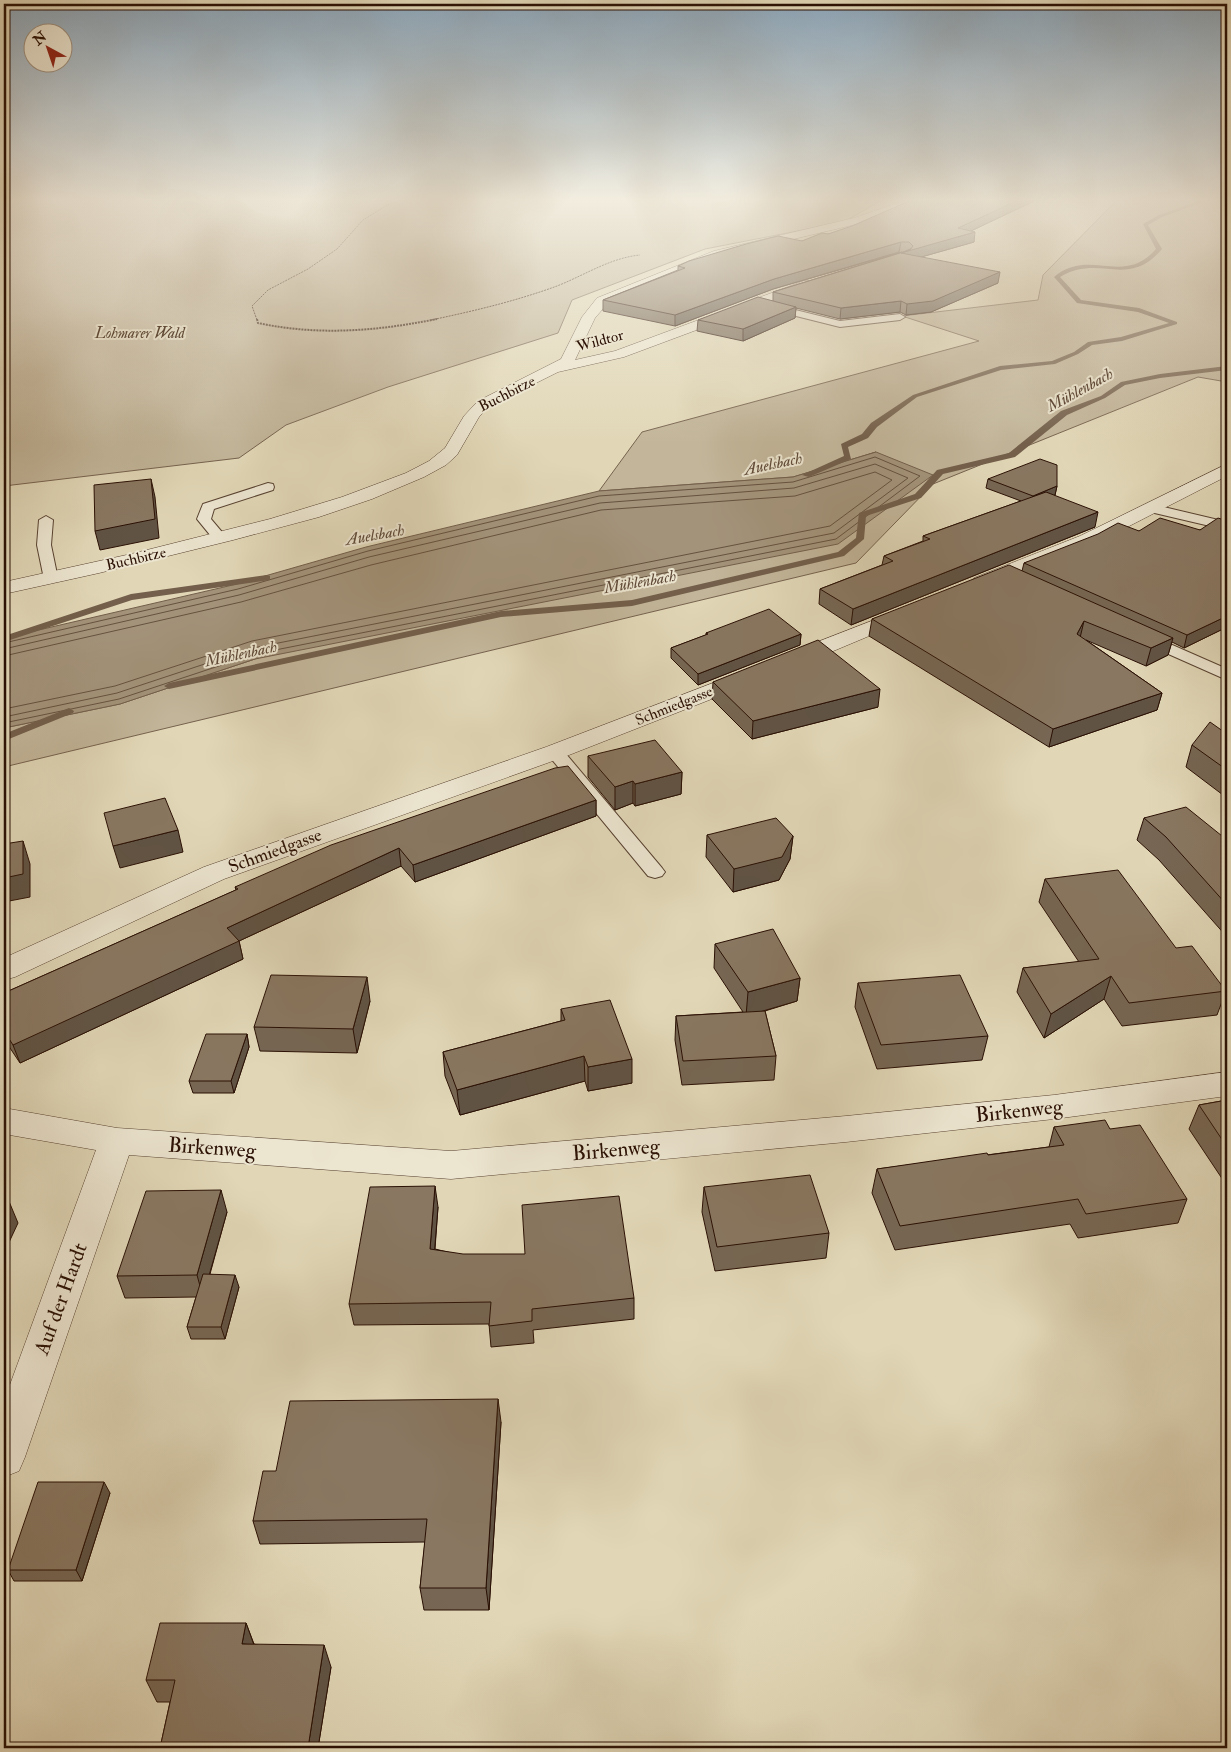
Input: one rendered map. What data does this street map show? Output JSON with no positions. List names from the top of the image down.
{
  "streets": {
    "street": [
      "Wildtor",
      "Buchbitze",
      "Schmiedgasse",
      "Birkenweg",
      "Auf der Hardt"
    ]
  },
  "crossings": [
    ["Wildtor", "Buchbitze"],
    ["Birkenweg", "Auf der Hardt"]
  ],
  "water": ["Mühlenbach", "Auelsbach"],
  "parks": ["Lohmarer Wald"],
  "north": "top left"
}
